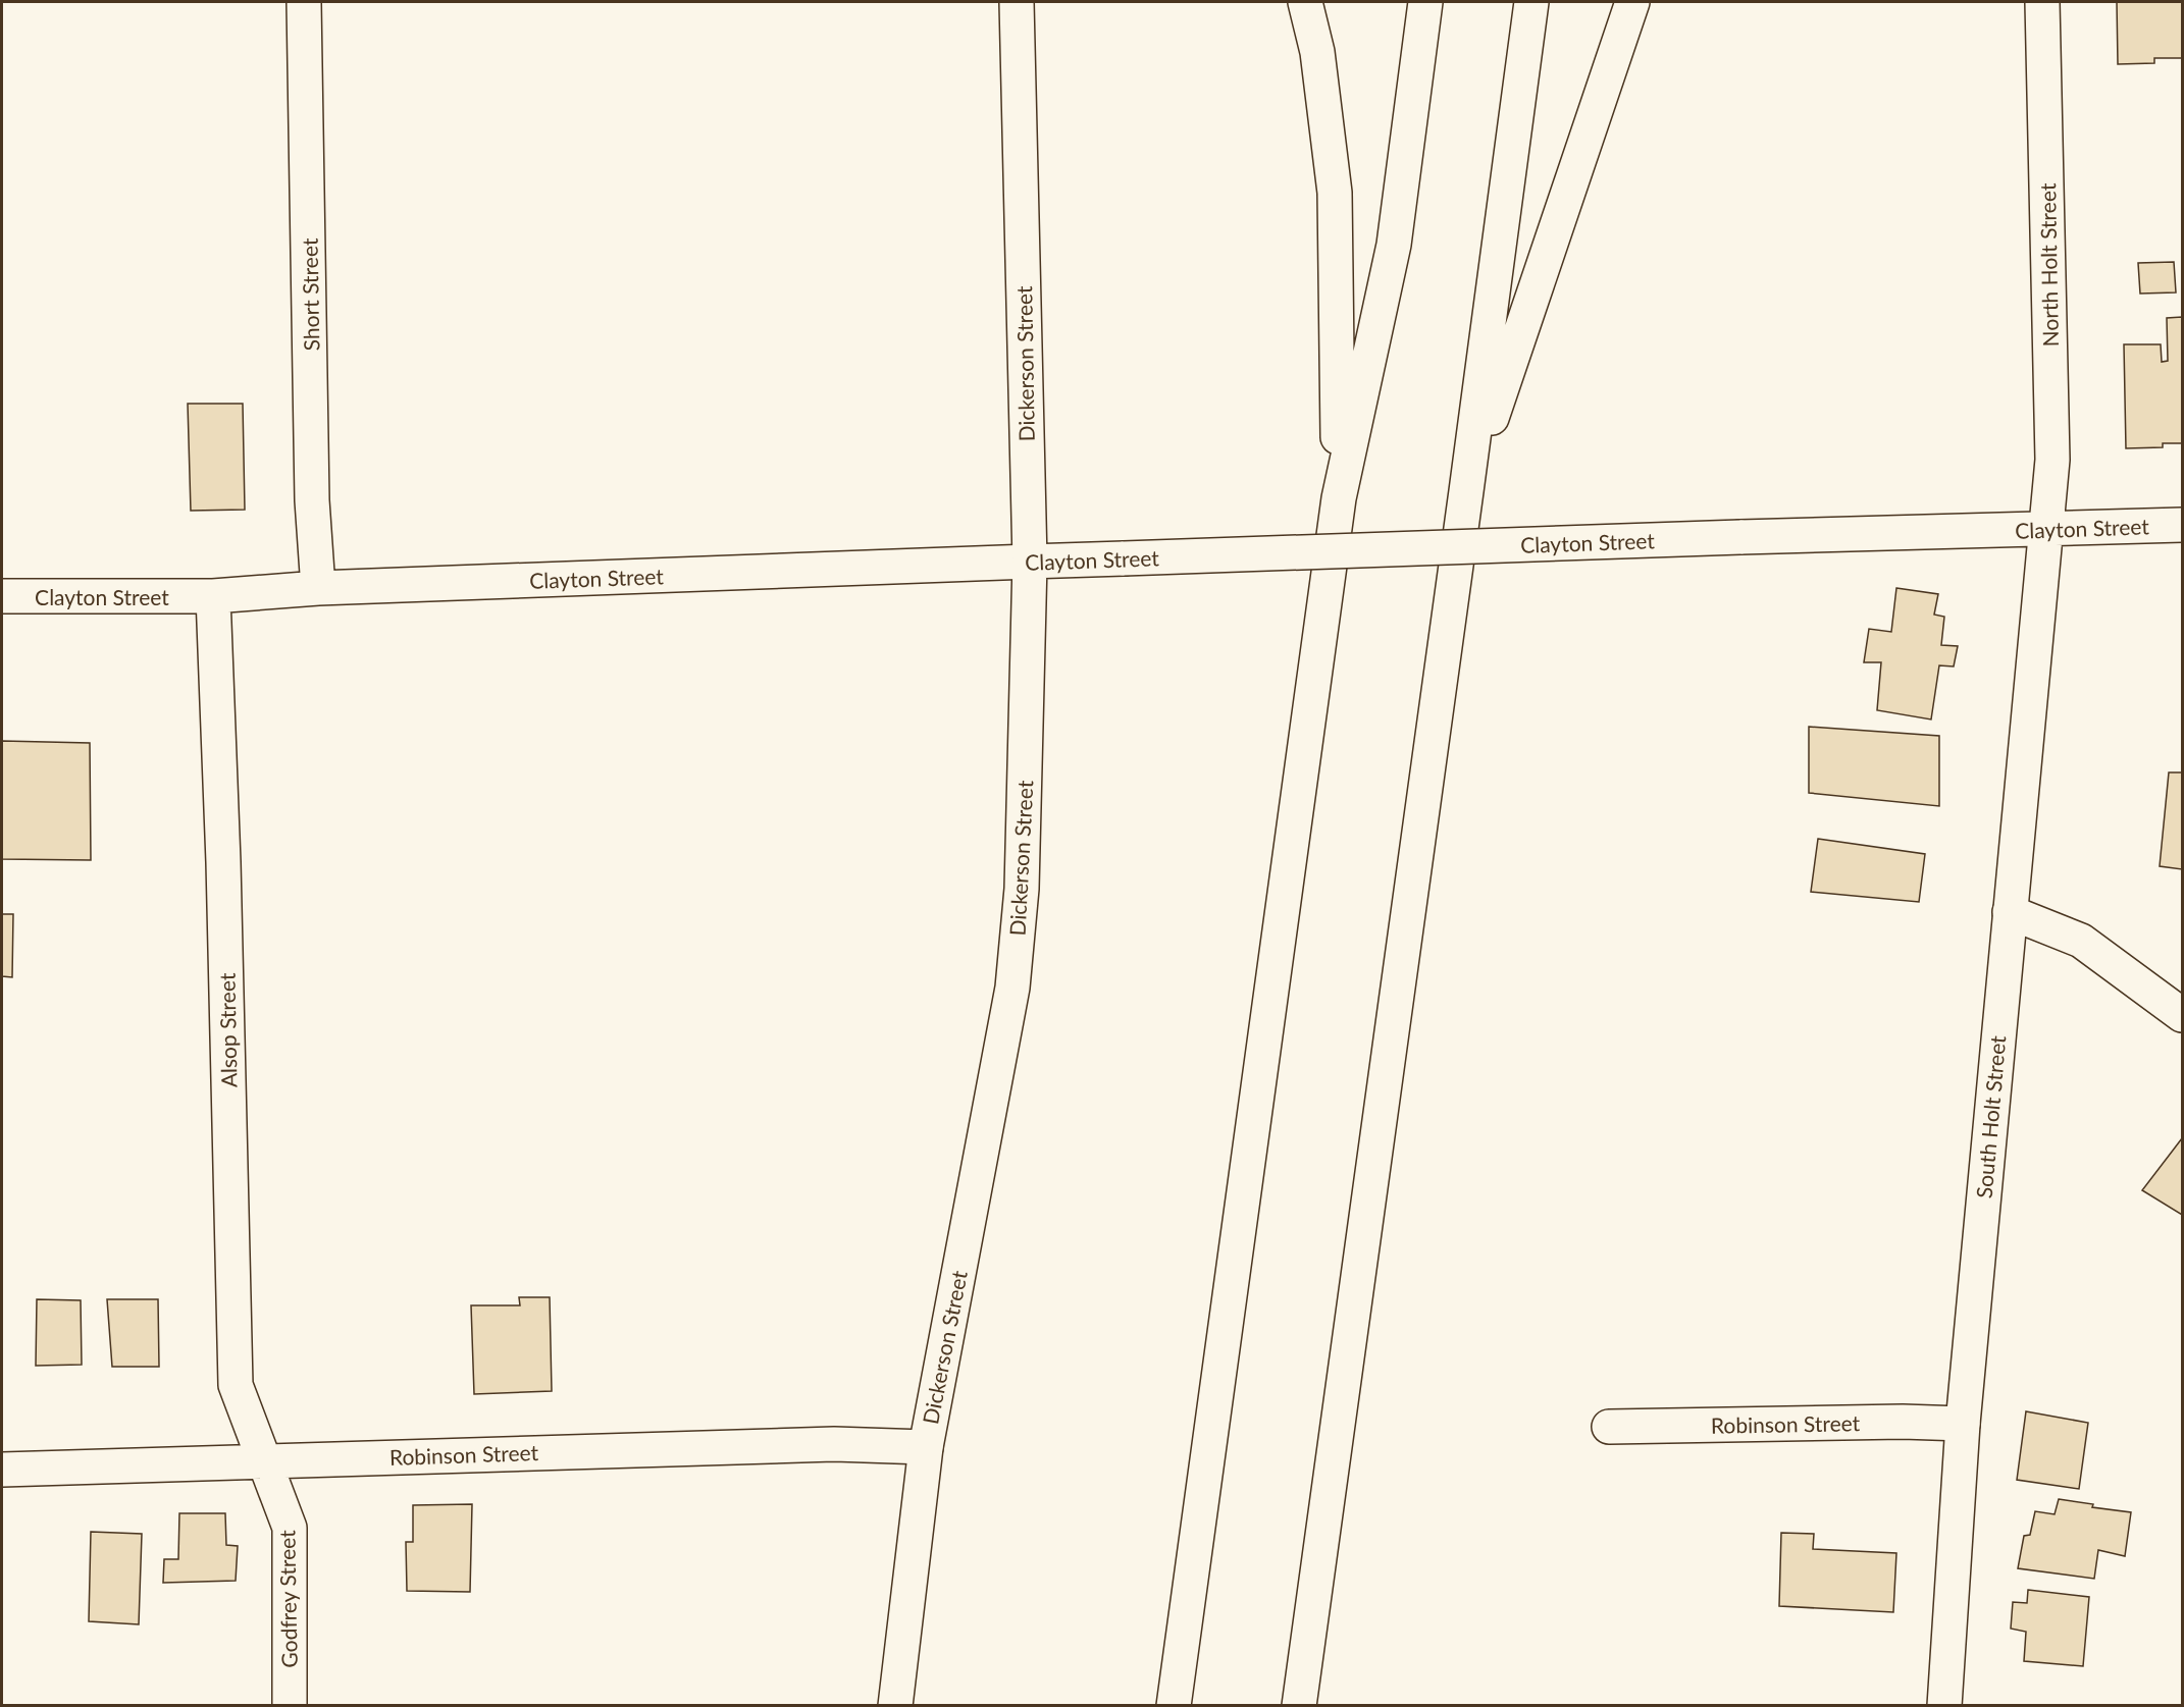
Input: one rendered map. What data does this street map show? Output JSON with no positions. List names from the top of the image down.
{
  "streets": {
    "main road": [
      "North Holt Street",
      "Short Street",
      "Dickerson Street",
      "Clayton Street",
      "Alsop Street",
      "South Holt Street",
      "Robinson Street",
      "Godfrey Street"
    ]
  },
  "crossings": [
    ["North Holt Street", "Clayton Street"],
    ["North Holt Street", "South Holt Street"],
    ["Short Street", "Clayton Street"],
    ["Dickerson Street", "Clayton Street"],
    ["Dickerson Street", "Robinson Street"],
    ["Clayton Street", "Alsop Street"],
    ["Clayton Street", "South Holt Street"],
    ["Alsop Street", "Robinson Street"],
    ["Alsop Street", "Godfrey Street"],
    ["South Holt Street", "Robinson Street"],
    ["Robinson Street", "Godfrey Street"]
  ]
}
